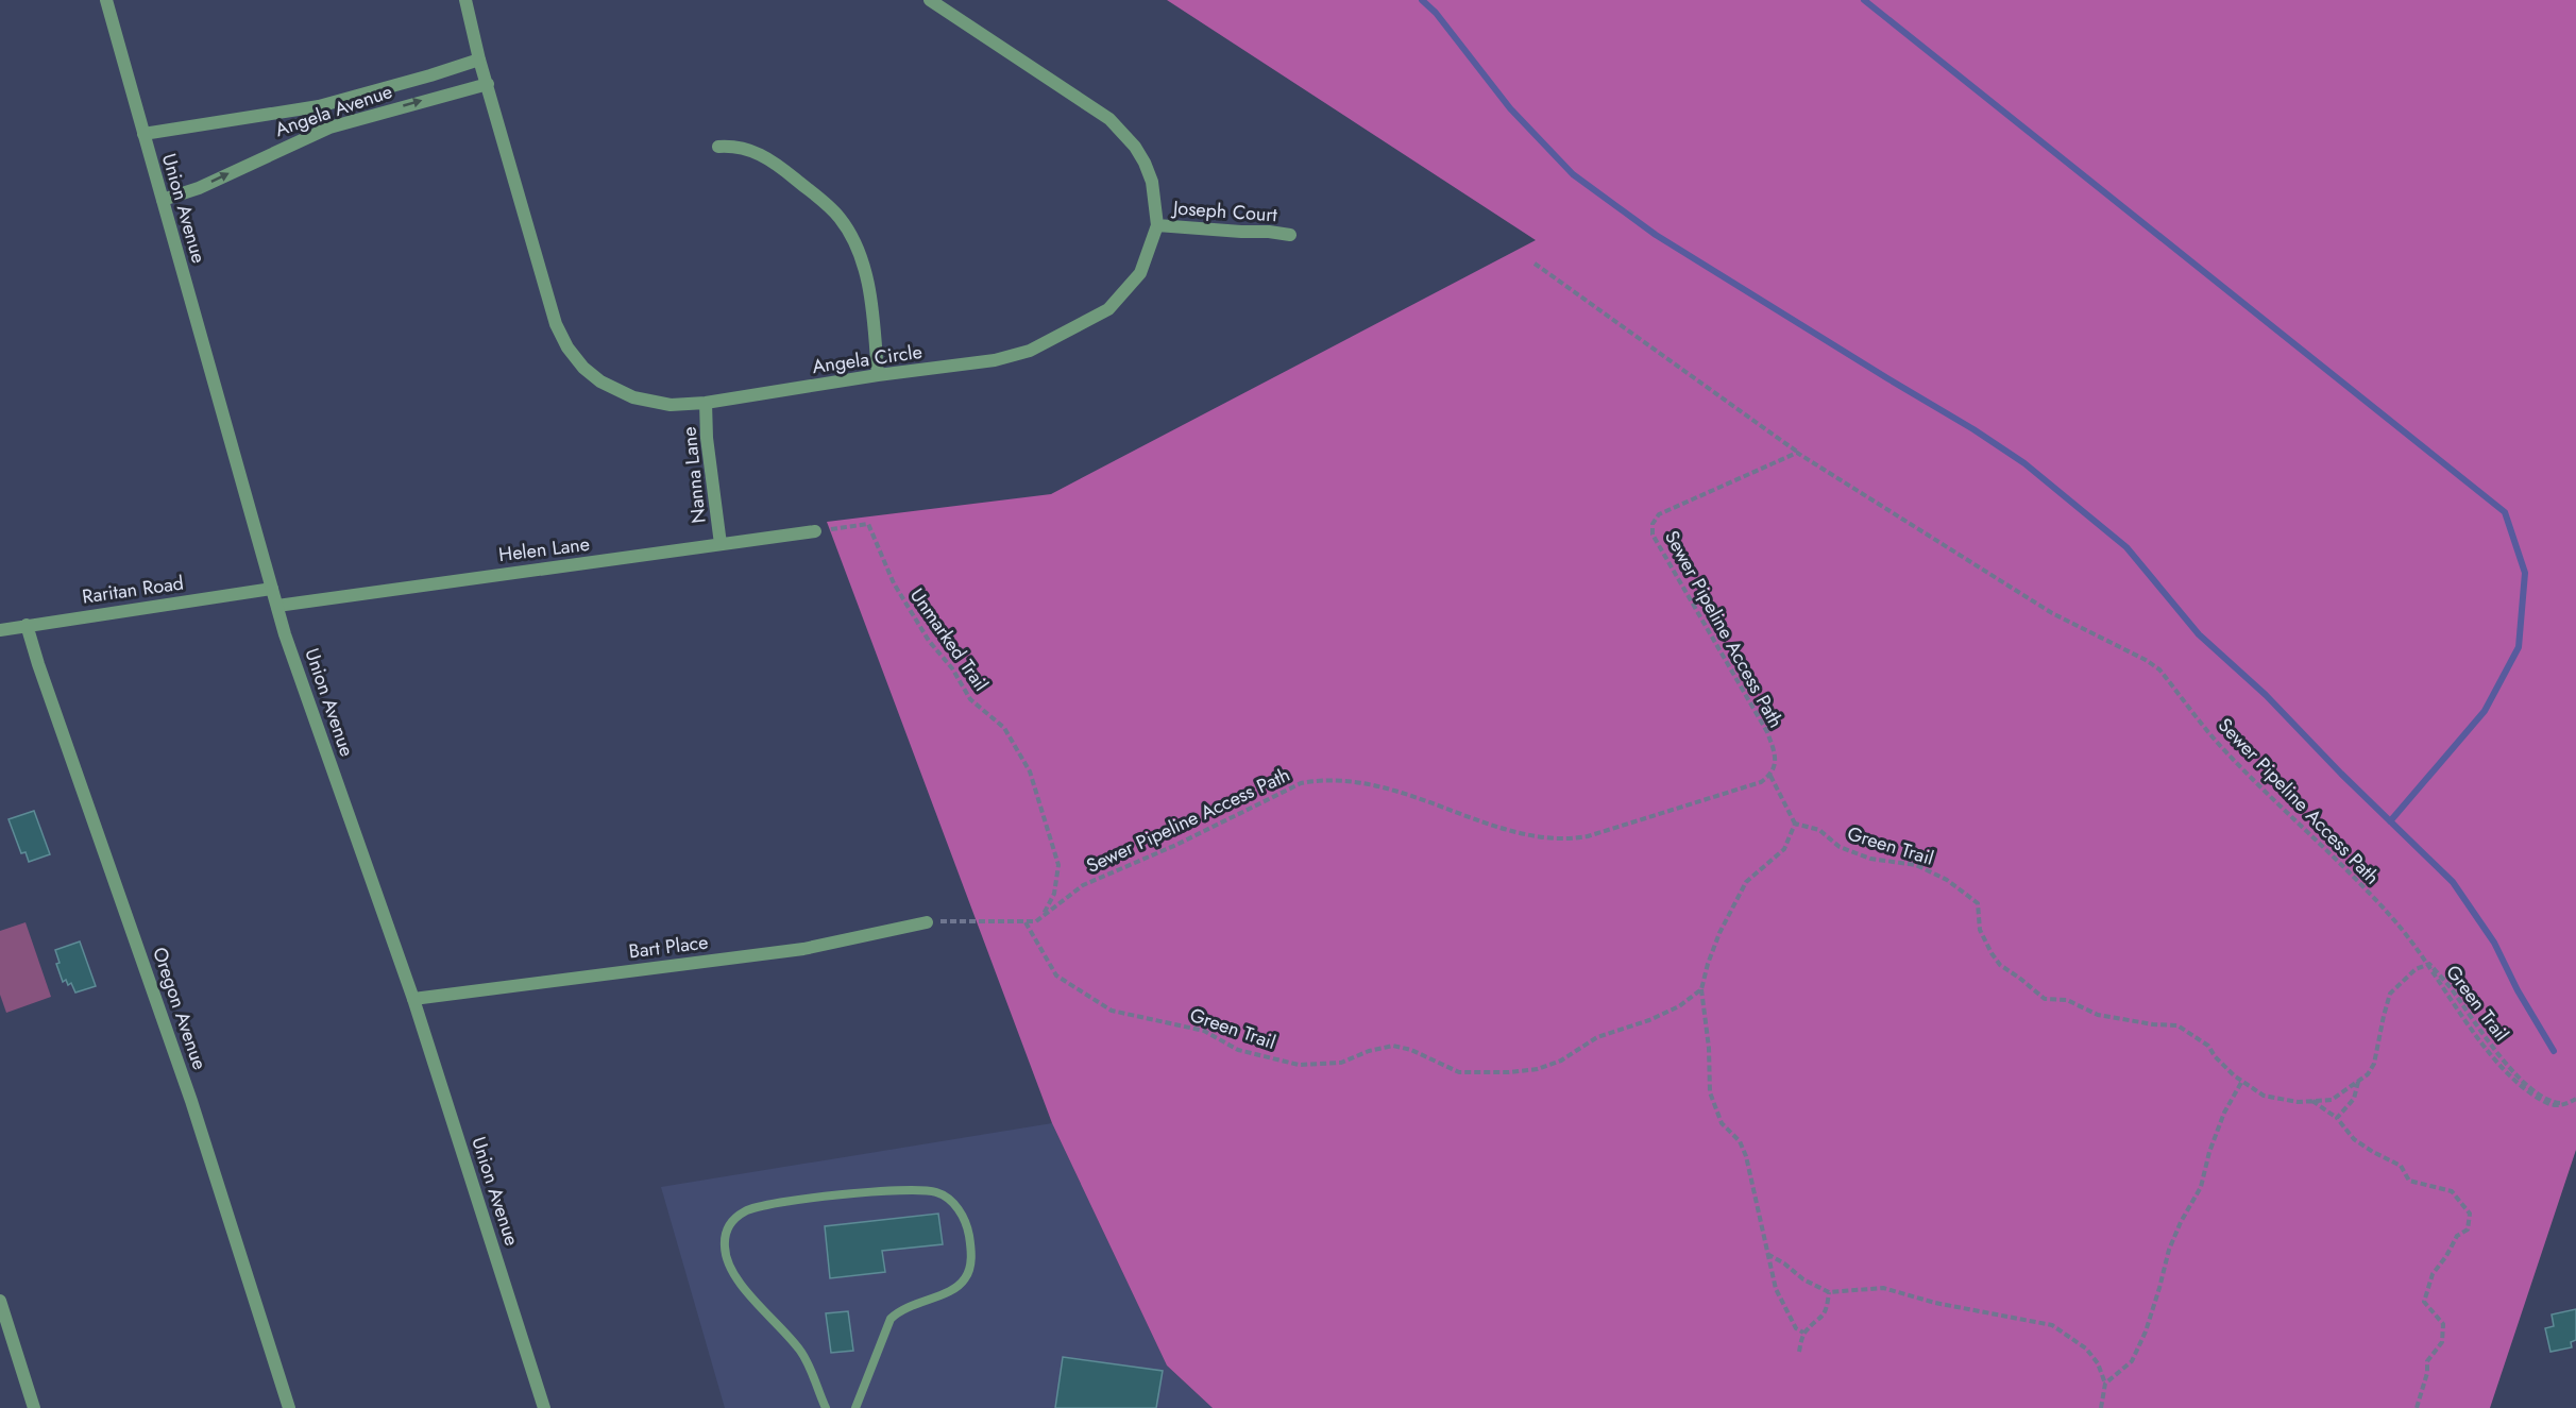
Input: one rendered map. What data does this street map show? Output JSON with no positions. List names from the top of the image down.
{
  "streets": {
    "street": [
      "Angela Avenue",
      "Union Avenue",
      "Joseph Court",
      "Angela Circle",
      "Nanna Lane",
      "Helen Lane",
      "Raritan Road",
      "Bart Place",
      "Oregon Avenue"
    ],
    "path": ["Sewer Pipeline Access Path", "Unmarked Trail", "Green Trail"]
  },
  "crossings": [
    ["Angela Avenue", "Union Avenue"],
    ["Angela Avenue", "Angela Circle"],
    ["Union Avenue", "Helen Lane"],
    ["Union Avenue", "Raritan Road"],
    ["Union Avenue", "Bart Place"],
    ["Joseph Court", "Angela Circle"],
    ["Angela Circle", "Nanna Lane"],
    ["Nanna Lane", "Helen Lane"],
    ["Helen Lane", "Unmarked Trail"],
    ["Raritan Road", "Oregon Avenue"],
    ["Sewer Pipeline Access Path", "Unmarked Trail"],
    ["Sewer Pipeline Access Path", "Green Trail"],
    ["Sewer Pipeline Access Path", "Bart Place"]
  ]
}
